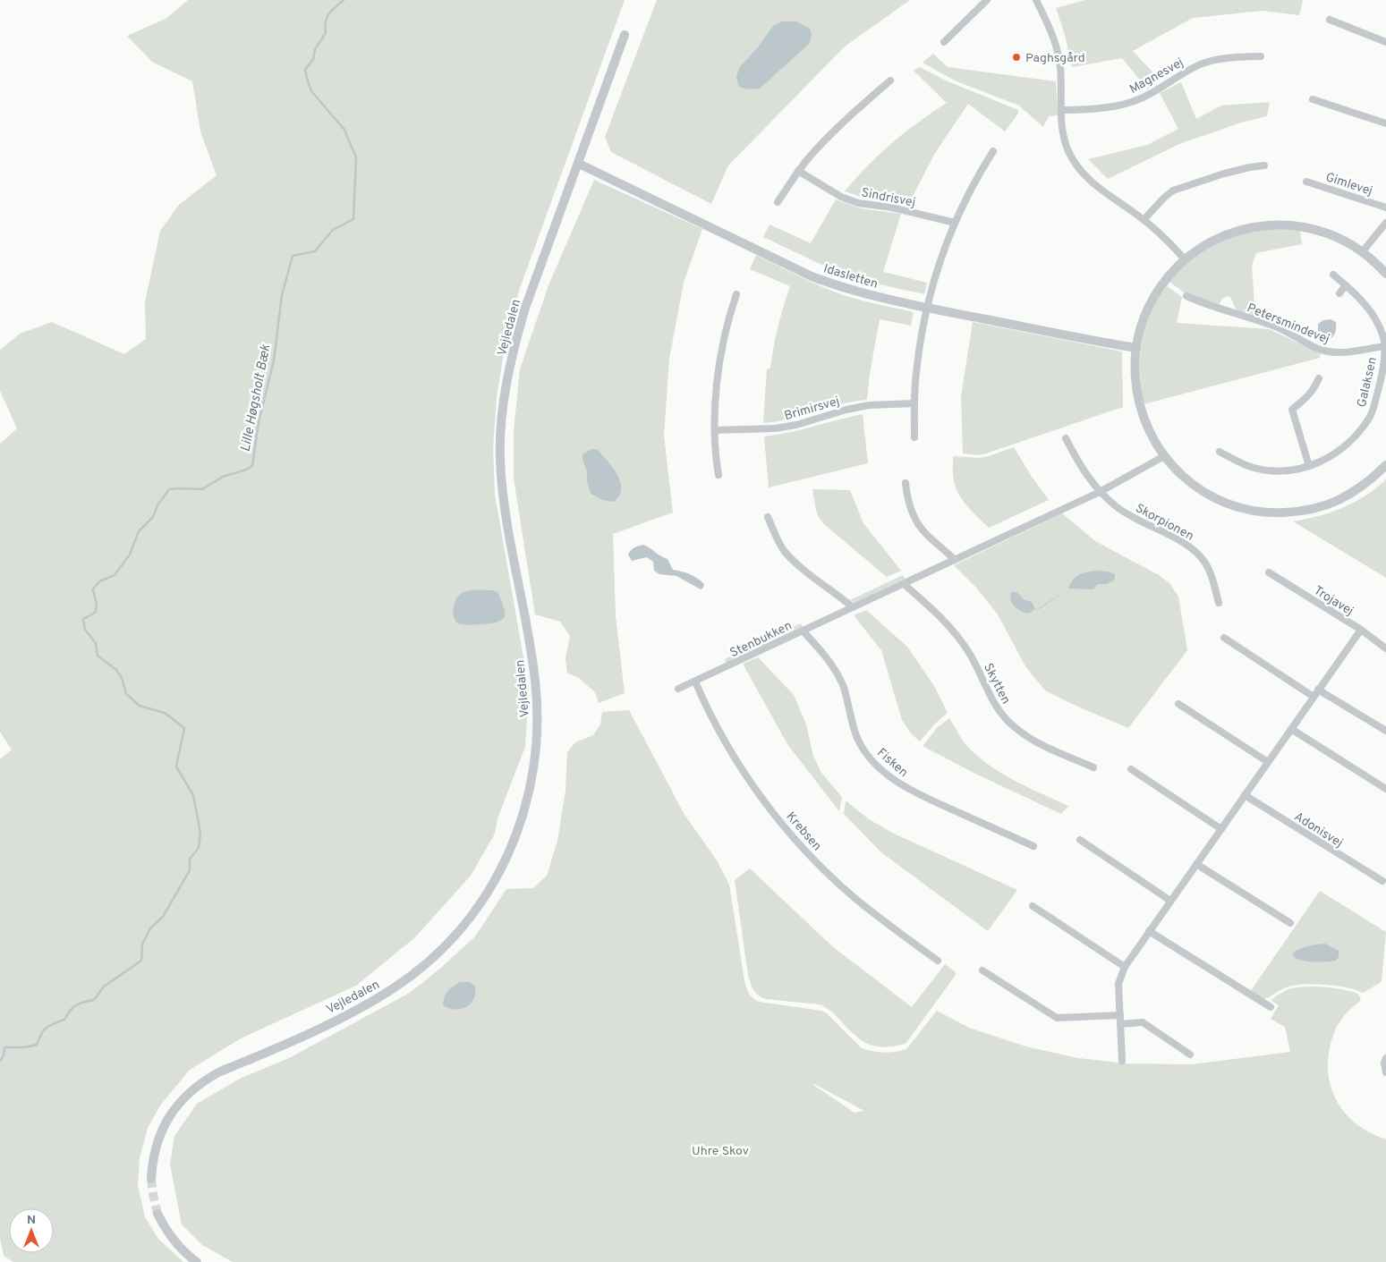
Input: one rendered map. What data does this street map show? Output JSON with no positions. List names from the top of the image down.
{
  "streets": {
    "street": [
      "Magnesvej",
      "Gimlevej",
      "Sindrisvej",
      "Idasletten",
      "Petersmindevej",
      "Vejledalen",
      "Galaksen",
      "Brimirsvej",
      "Skorpionen",
      "Trojavej",
      "Stenbukken",
      "Skytten",
      "Fisken",
      "Adonisvej",
      "Krebsen"
    ]
  },
  "crossings": [
    ["Idasletten", "Vejledalen"],
    ["Petersmindevej", "Galaksen"],
    ["Skorpionen", "Stenbukken"],
    ["Stenbukken", "Skytten"],
    ["Stenbukken", "Fisken"],
    ["Stenbukken", "Krebsen"]
  ],
  "water": ["Lille Høgsholt Bæk"],
  "parks": ["Uhre Skov"],
  "places": ["Paghsgård"],
  "north": "top"
}
